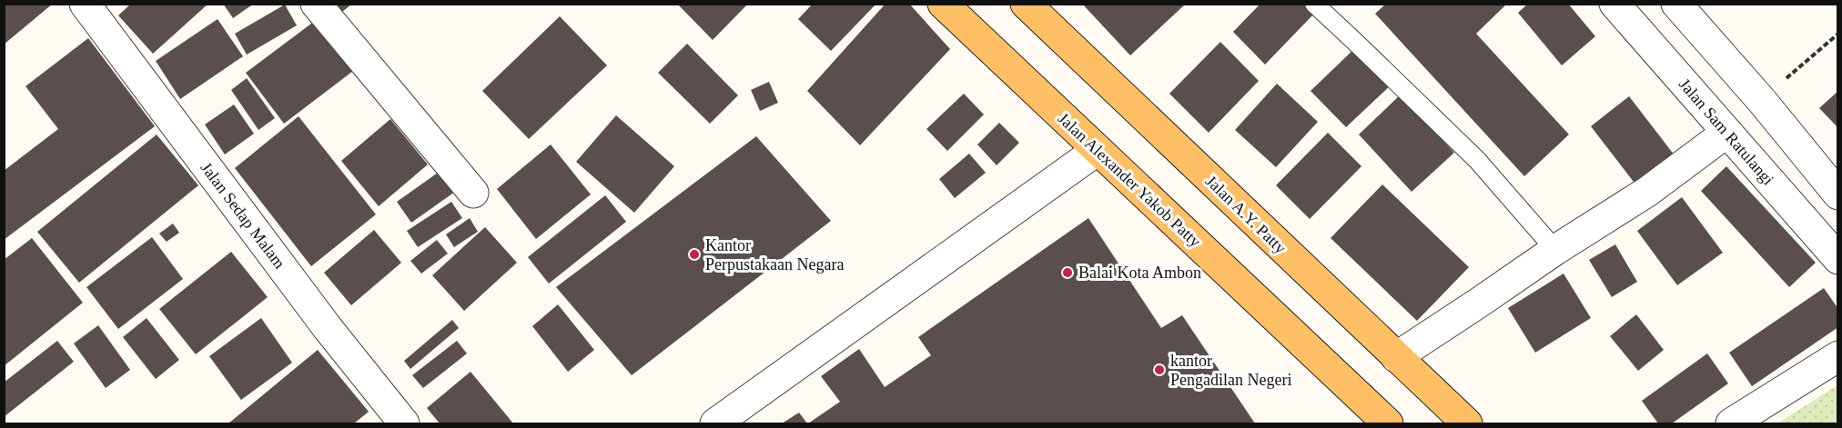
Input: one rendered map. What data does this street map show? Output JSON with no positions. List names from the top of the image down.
{
  "streets": {
    "main road": ["Jalan Alexander Yakob Patty", "Jalan A.Y. Patty"],
    "street": ["Jalan Sam Ratulangi", "Jalan Sedap Malam"]
  },
  "places": ["Kantor Perpustakaan Negara", "Balai Kota Ambon", "kantor Pengadilan Negeri"]
}
